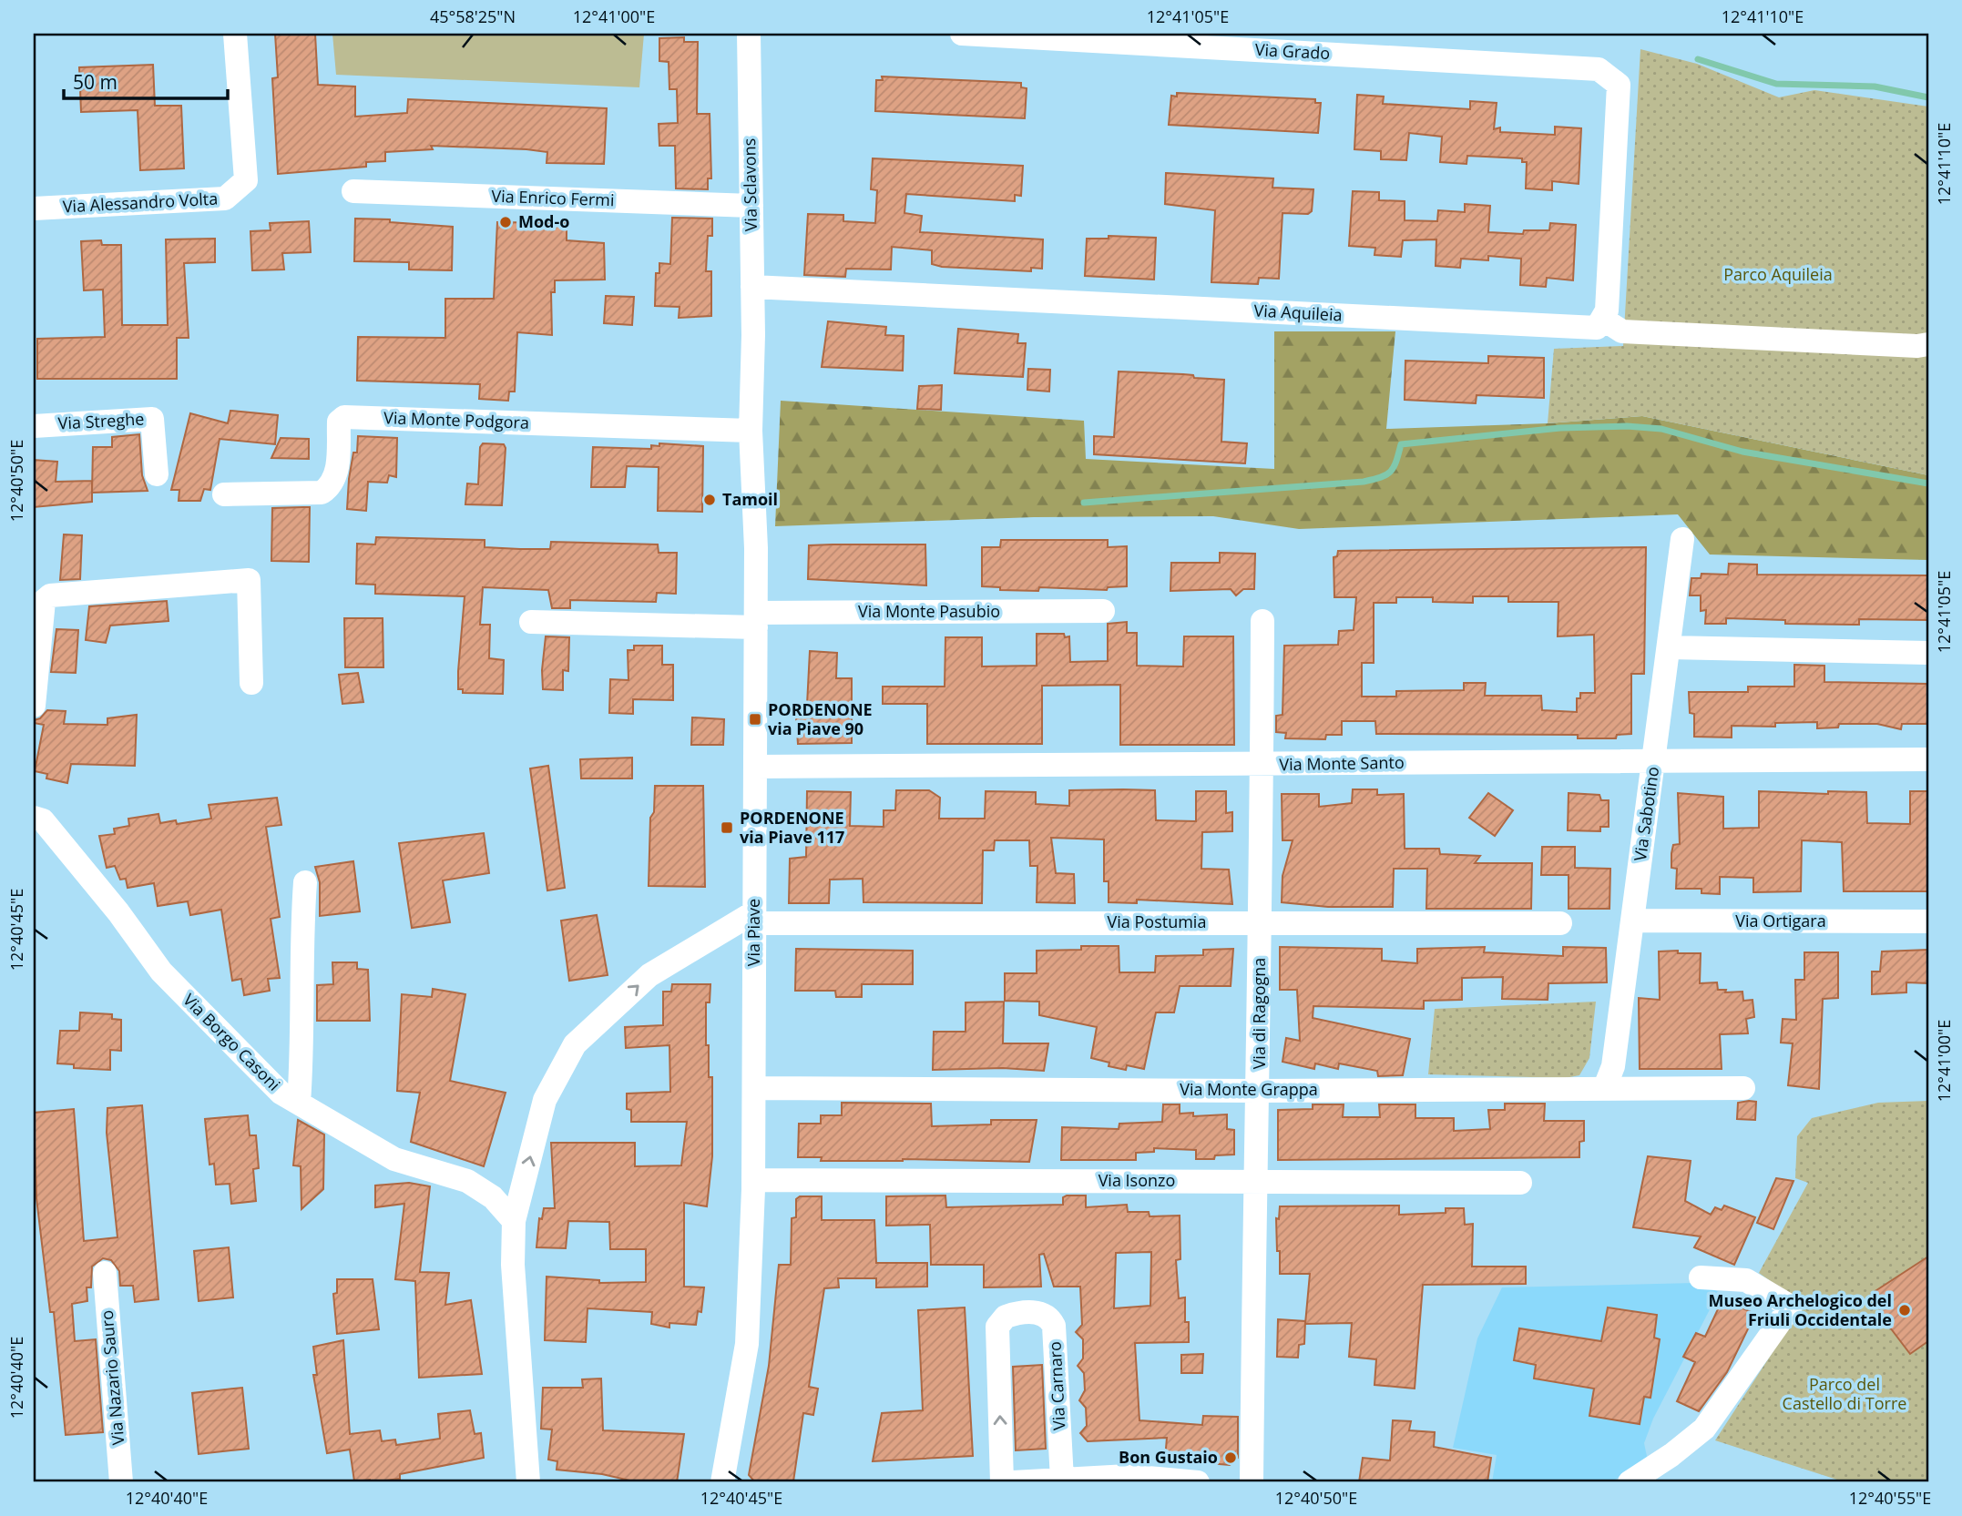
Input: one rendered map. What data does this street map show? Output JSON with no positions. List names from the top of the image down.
{
  "streets": {
    "street": [
      "Via Grado",
      "Via Sclavons",
      "Via Enrico Fermi",
      "Via Alessandro Volta",
      "Via Aquileia",
      "Via Monte Podgora",
      "Via Streghe",
      "Via Monte Pasubio",
      "Via Monte Santo",
      "Via Sabotino",
      "Via Ortigara",
      "Via Postumia",
      "Via Piave",
      "Via di Ragogna",
      "Via Borgo Casoni",
      "Via Monte Grappa",
      "Via Isonzo",
      "Via Nazario Sauro",
      "Via Carnaro"
    ]
  },
  "crossings": [
    ["Via Grado", "Via Aquileia"],
    ["Via Sclavons", "Via Enrico Fermi"],
    ["Via Sclavons", "Via Aquileia"],
    ["Via Sclavons", "Via Piave"],
    ["Via Monte Podgora", "Via Piave"],
    ["Via Monte Pasubio", "Via Piave"],
    ["Via Monte Santo", "Via Sabotino"],
    ["Via Monte Santo", "Via Piave"],
    ["Via Monte Santo", "Via di Ragogna"],
    ["Via Sabotino", "Via Ortigara"],
    ["Via Sabotino", "Via Monte Grappa"],
    ["Via Postumia", "Via Piave"],
    ["Via Postumia", "Via di Ragogna"],
    ["Via Piave", "Via Monte Grappa"],
    ["Via Piave", "Via Isonzo"],
    ["Via di Ragogna", "Via Monte Grappa"],
    ["Via di Ragogna", "Via Isonzo"]
  ],
  "parks": ["Parco Aquileia", "Parco del Castello di Torre"],
  "places": {
    "other": [
      "Mod-o",
      "Tamoil",
      "Museo Archelogico del Friuli Occidentale",
      "Bon Gustaio"
    ],
    "transit": ["PORDENONE via Piave 90", "PORDENONE via Piave 117"]
  },
  "scale_bar": "50 m",
  "coordinates": [
    "45°58'25\"N",
    "12°41'00\"E",
    "12°41'05\"E",
    "12°41'10\"E",
    "12°40'50\"E",
    "12°40'45\"E",
    "12°40'40\"E",
    "12°40'55\"E"
  ]
}
